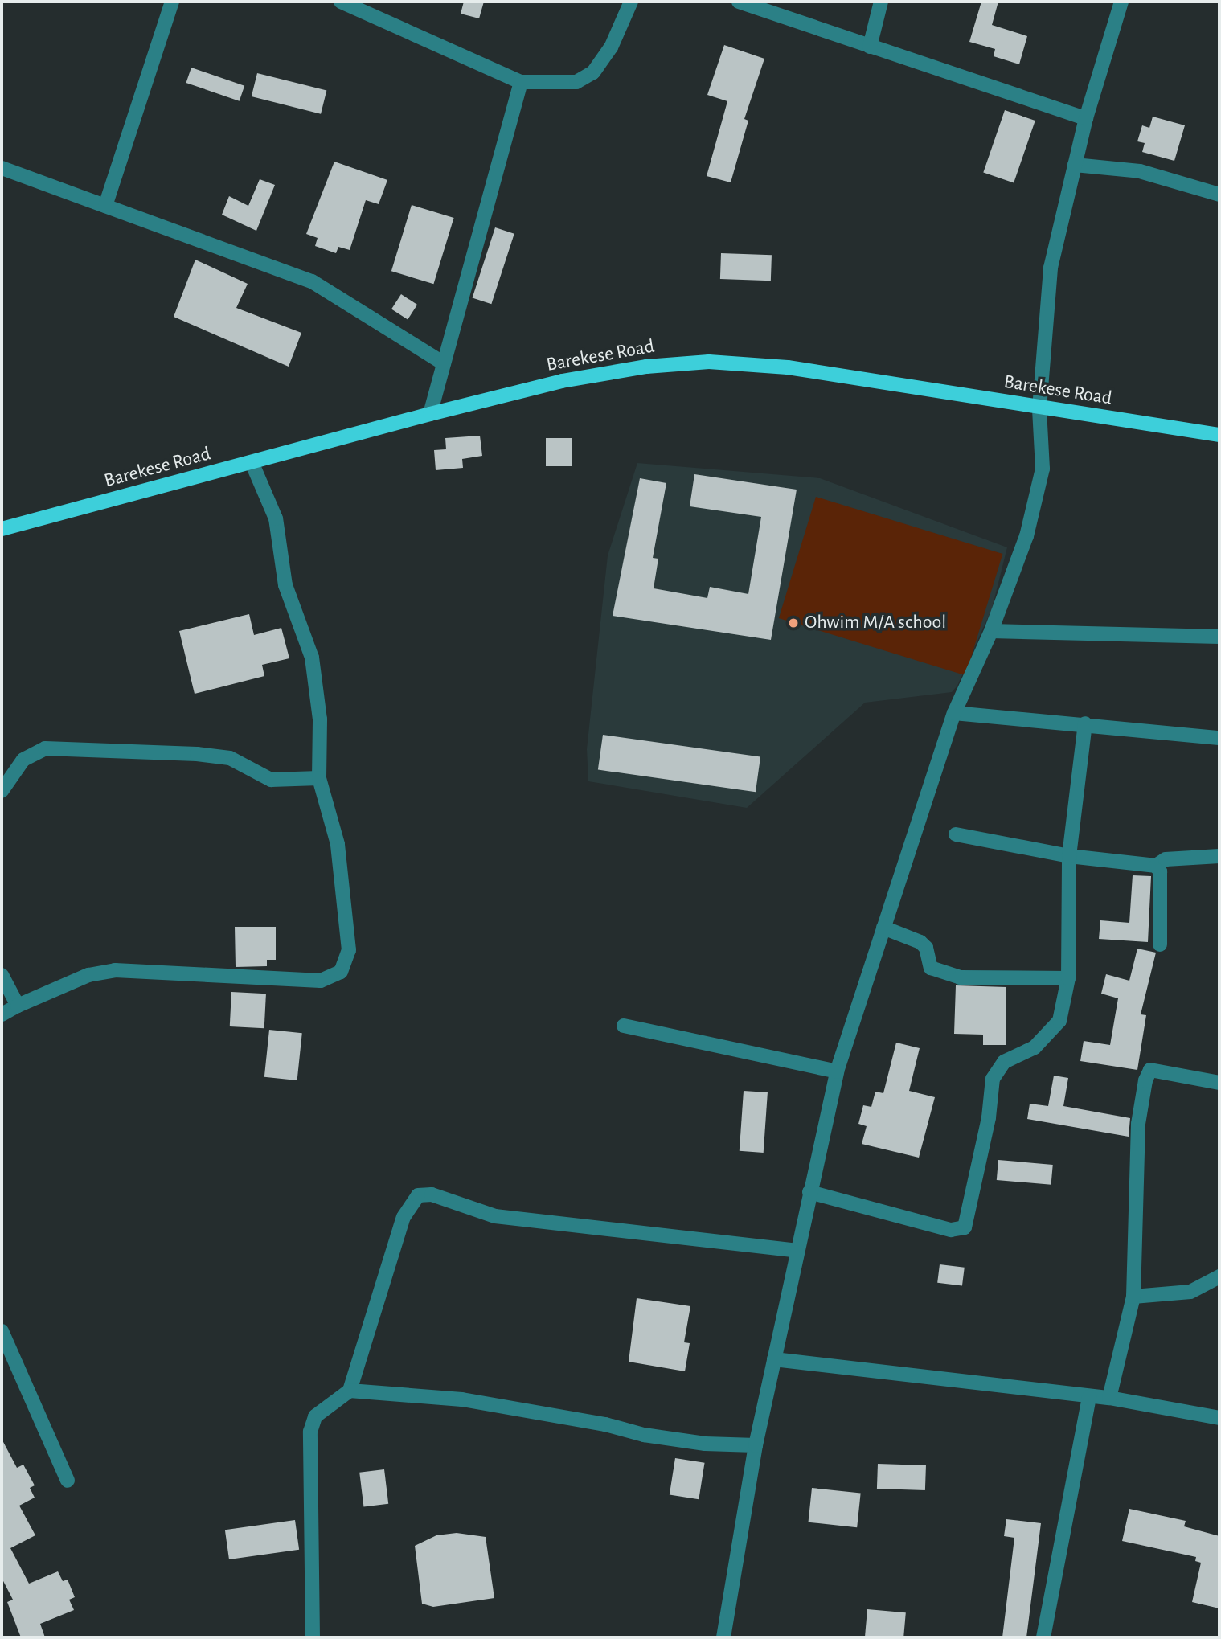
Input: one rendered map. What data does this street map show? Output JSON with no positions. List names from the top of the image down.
{
  "streets": {
    "main road": ["Barekese Road"]
  },
  "places": ["Ohwim M/A school"]
}
